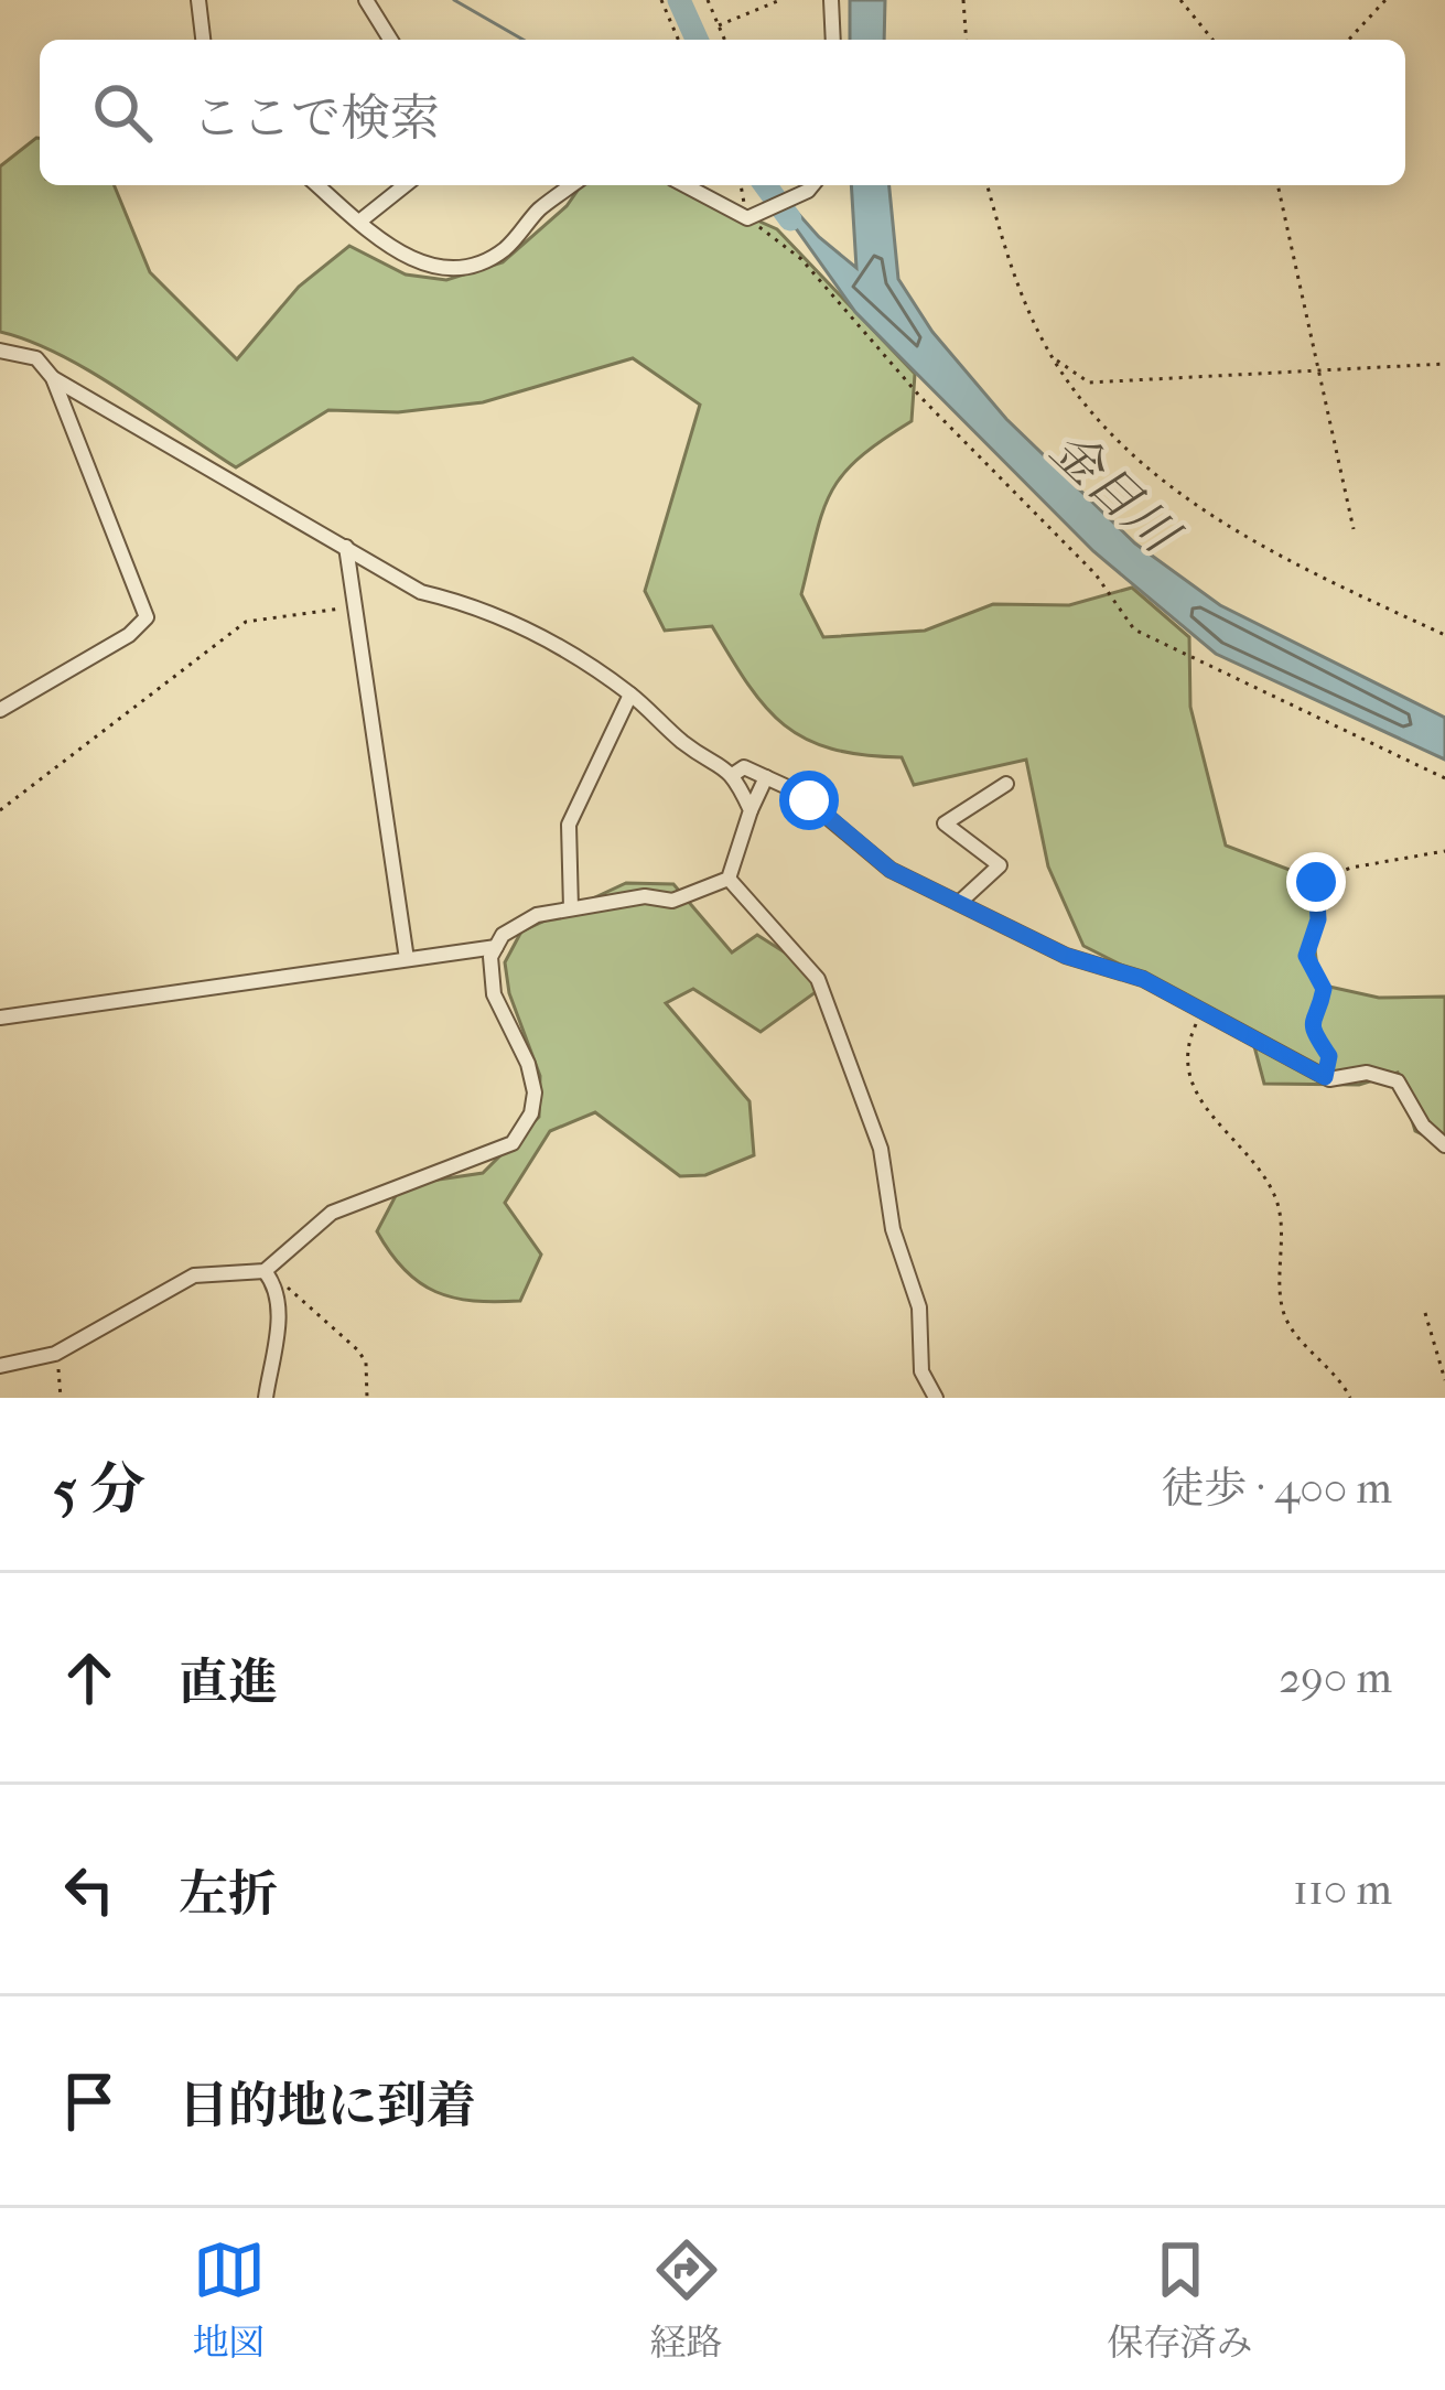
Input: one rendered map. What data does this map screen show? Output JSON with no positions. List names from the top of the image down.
{
  "water": ["金目川"],
  "page": {
    "search": "ここで検索",
    "heading": ["5 分", "徒歩 · 400 m"],
    "list": [
      ["直進", "290 m"],
      ["左折", "110 m"],
      "目的地に到着"
    ],
    "nav": ["地図", "経路", "保存済み"]
  }
}
